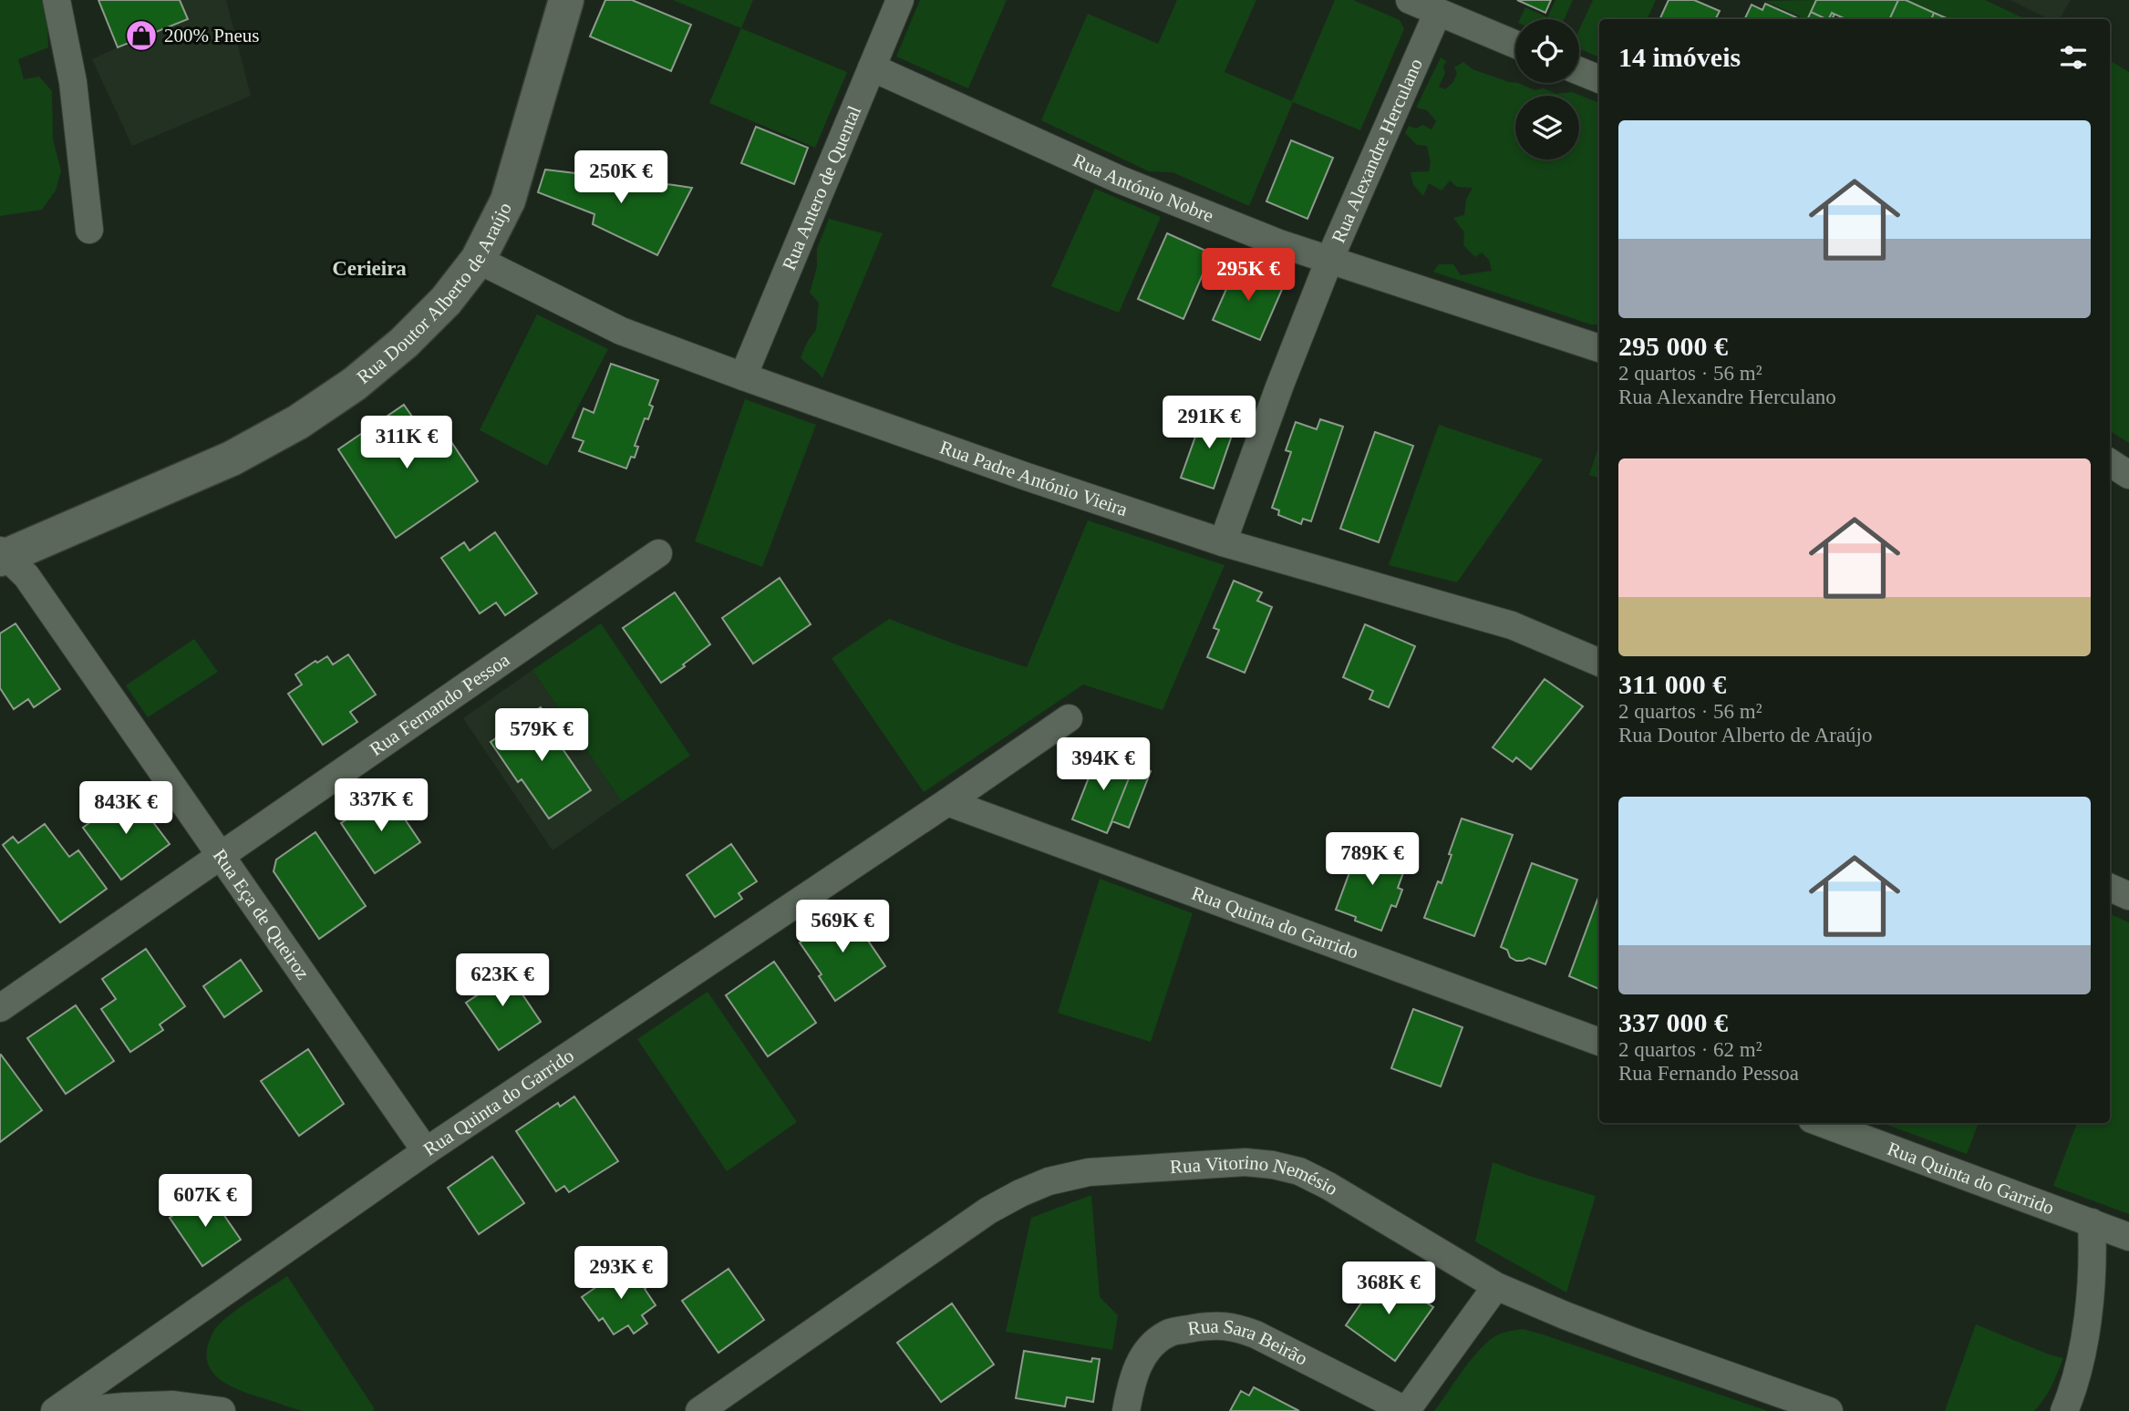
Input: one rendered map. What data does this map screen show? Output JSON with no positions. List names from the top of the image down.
{
  "streets": {
    "main road": ["Rua Doutor Alberto de Araújo"],
    "street": [
      "Rua Alexandre Herculano",
      "Rua Antero de Quental",
      "Rua António Nobre",
      "Rua Padre António Vieira",
      "Rua Fernando Pessoa",
      "Rua Eça de Queiroz",
      "Rua Quinta do Garrido",
      "Rua Vitorino Nemésio",
      "Rua Sara Beirão"
    ]
  },
  "crossings": [
    ["Rua Alexandre Herculano", "Rua António Nobre"],
    ["Rua Alexandre Herculano", "Rua Padre António Vieira"],
    ["Rua Antero de Quental", "Rua António Nobre"],
    ["Rua Antero de Quental", "Rua Padre António Vieira"],
    ["Rua Doutor Alberto de Araújo", "Rua Padre António Vieira"],
    ["Rua Doutor Alberto de Araújo", "Rua Eça de Queiroz"],
    ["Rua Fernando Pessoa", "Rua Eça de Queiroz"],
    ["Rua Eça de Queiroz", "Rua Quinta do Garrido"]
  ],
  "districts": ["Cerieira"],
  "places": {
    "shop": ["200% Pneus"]
  },
  "page": {
    "heading": "14 imóveis",
    "list": [
      {
        "name": "295 000 €",
        "note": "2 quartos · 56 m² · Rua Alexandre Herculano"
      },
      {
        "name": "311 000 €",
        "note": "2 quartos · 56 m² · Rua Doutor Alberto de Araújo"
      },
      {
        "name": "337 000 €",
        "note": "2 quartos · 62 m² · Rua Fernando Pessoa"
      }
    ],
    "price": [
      "250K €",
      "295K €",
      "291K €",
      "311K €",
      "579K €",
      "394K €",
      "337K €",
      "843K €",
      "789K €",
      "569K €",
      "623K €",
      "607K €",
      "293K €",
      "368K €"
    ]
  }
}
